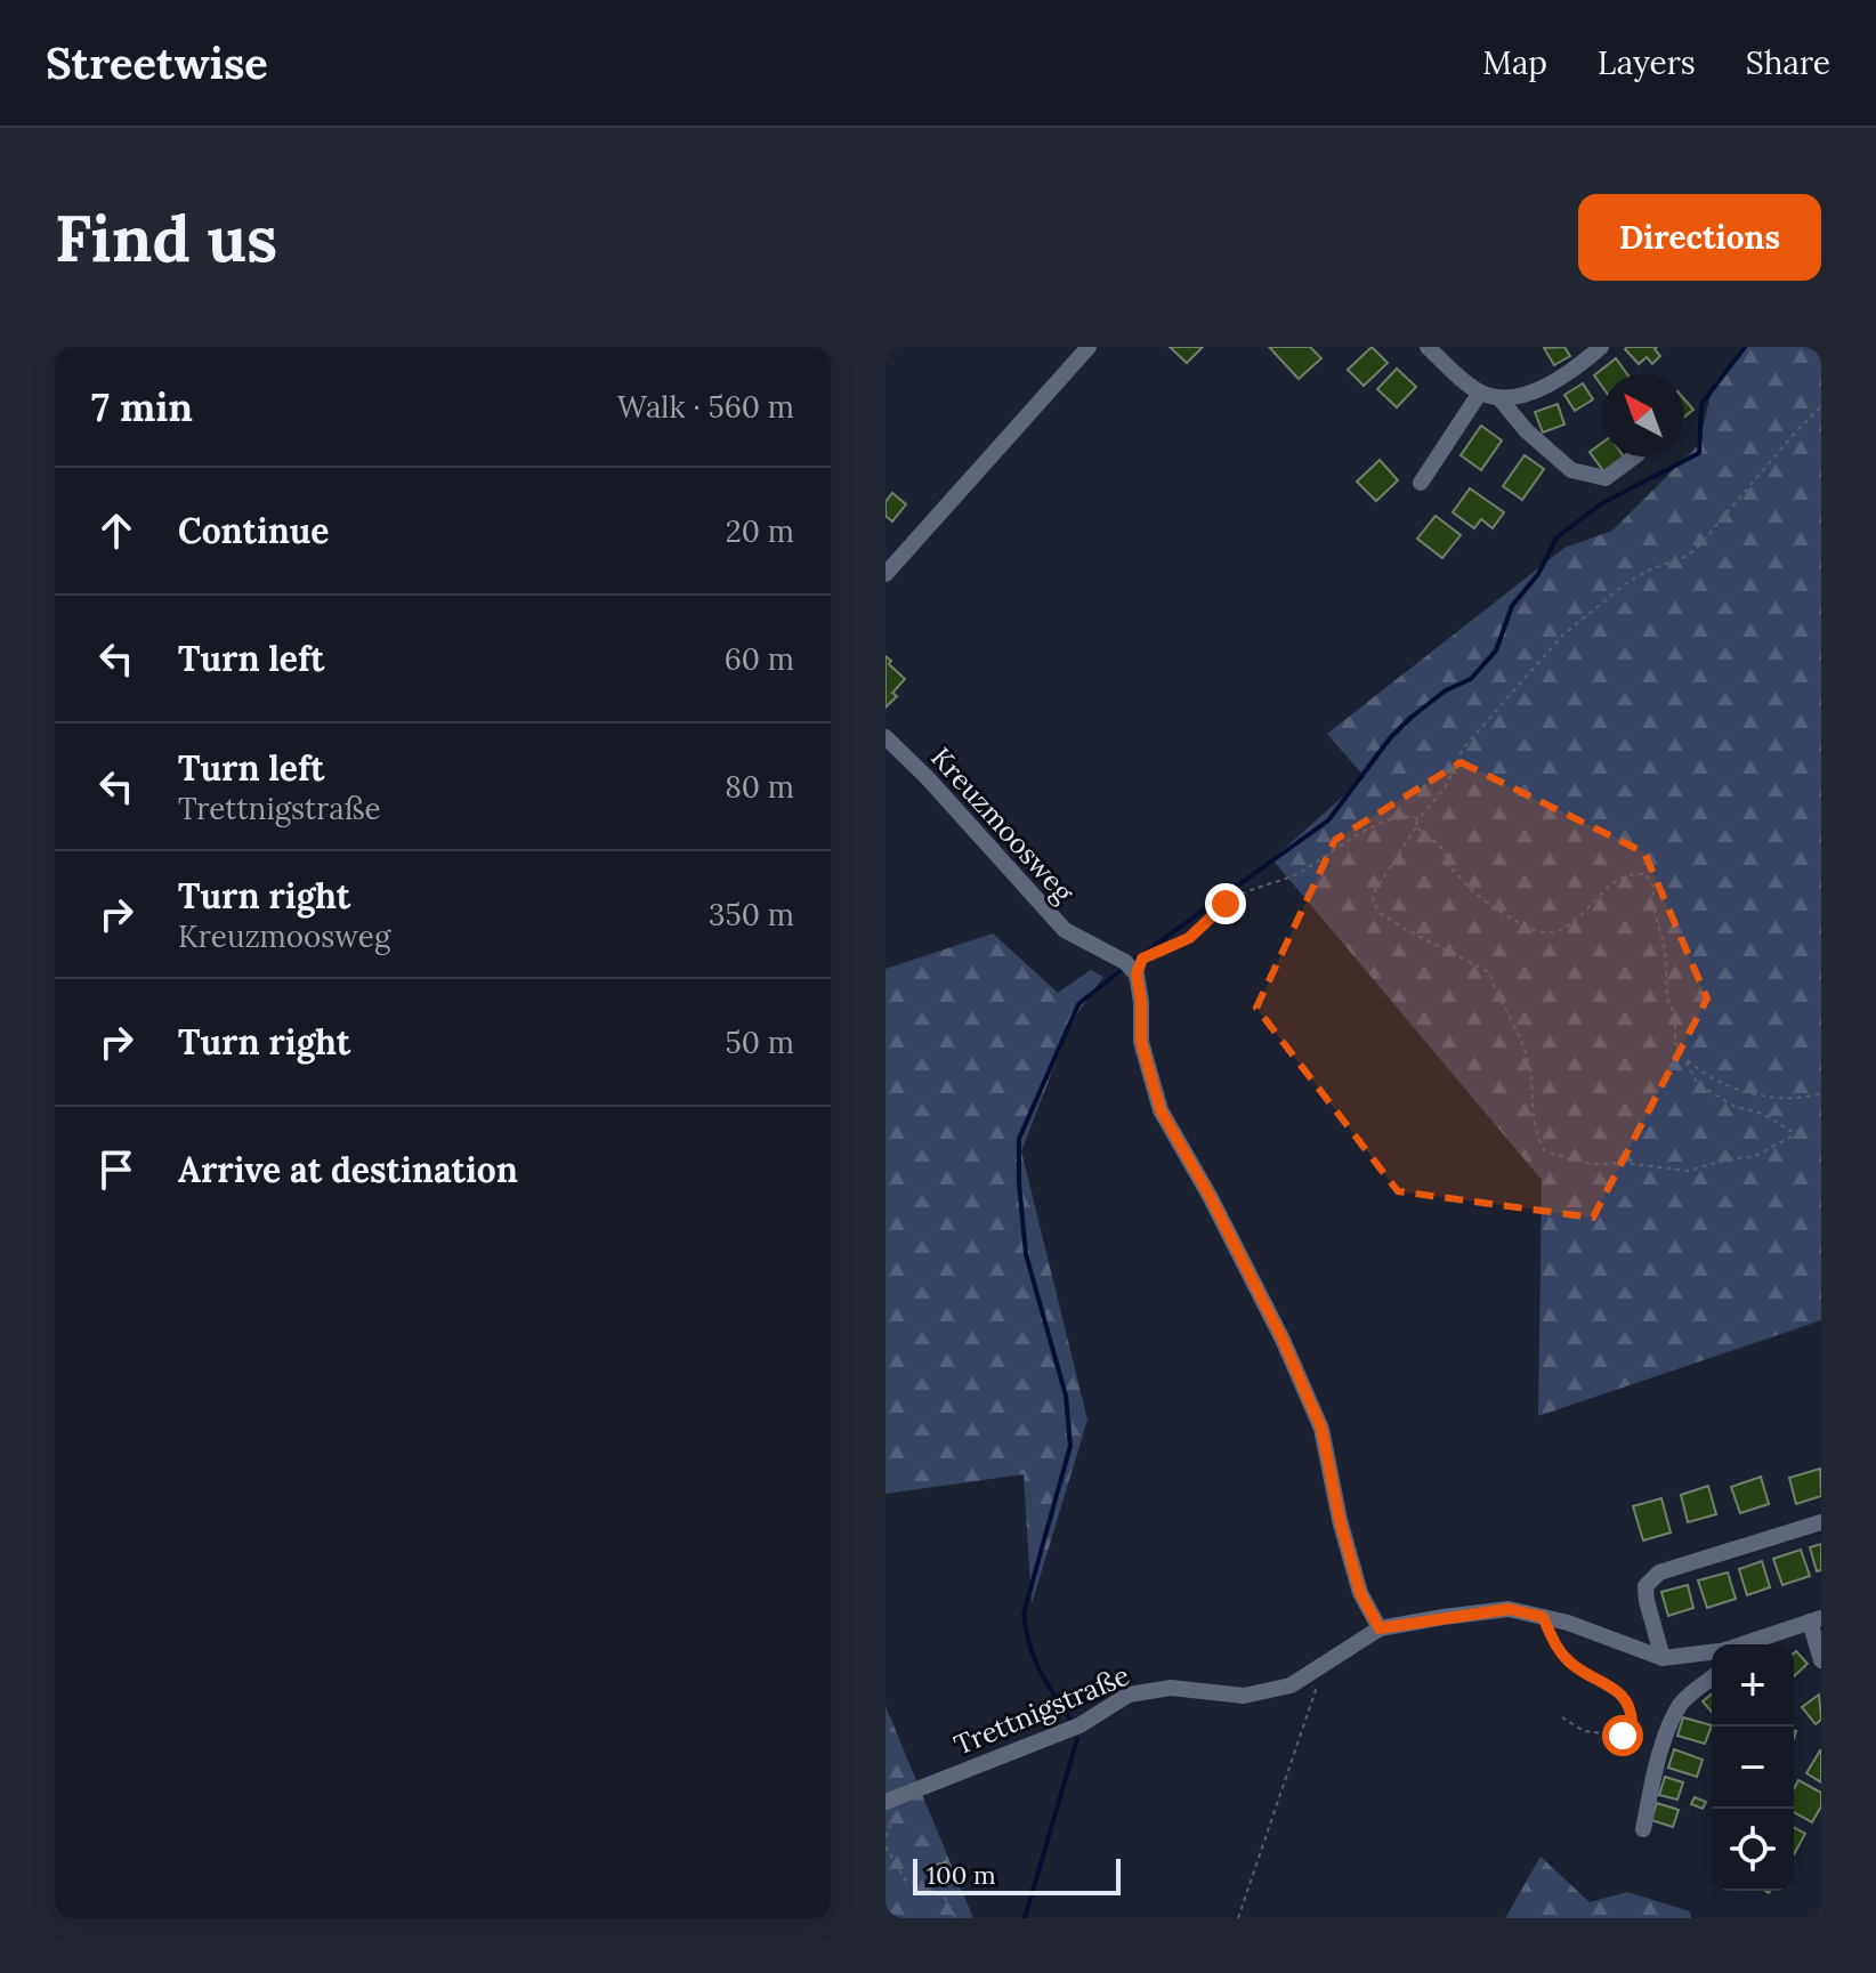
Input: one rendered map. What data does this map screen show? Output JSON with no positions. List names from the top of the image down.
{
  "streets": {
    "street": ["Kreuzmoosweg", "Trettnigstraße"]
  },
  "scale_bar": "100 m",
  "north": "top left",
  "page": {
    "header": "Streetwise",
    "nav": ["Map", "Layers", "Share"],
    "buttons": "Directions",
    "title": "Find us",
    "heading": ["7 min", "Walk · 560 m"],
    "list": [
      ["Continue", "20 m"],
      ["Turn left", "60 m"],
      ["Turn left", "Trettnigstraße", "80 m"],
      ["Turn right", "Kreuzmoosweg", "350 m"],
      ["Turn right", "50 m"],
      "Arrive at destination"
    ],
    "map_buttons": ["+", "−"],
    "scale": "100 m"
  }
}
